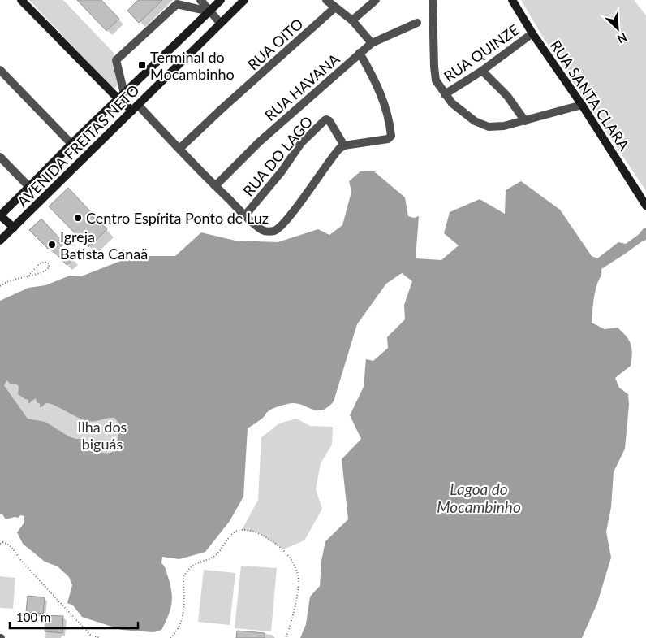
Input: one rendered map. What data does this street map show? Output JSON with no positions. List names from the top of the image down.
{
  "streets": {
    "main road": ["RUA SANTA CLARA", "AVENIDA FREITAS NETO"],
    "street": [
      "RUA OITO",
      "RUA QUINZE",
      "RUA HAVANA",
      "RUA DO LAGO"
    ]
  },
  "crossings": [
    ["RUA OITO", "RUA DO LAGO"],
    ["RUA QUINZE", "RUA SANTA CLARA"],
    ["RUA HAVANA", "RUA DO LAGO"],
    ["AVENIDA FREITAS NETO", "RUA DO LAGO"]
  ],
  "water": ["Lagoa do Mocambinho"],
  "parks": ["Ilha dos biguás"],
  "places": {
    "transit": ["Terminal do Mocambinho"],
    "other": ["Centro Espírita Ponto de Luz", "Igreja Batista Canaã"]
  },
  "scale_bar": "100 m",
  "north": "bottom right"
}
